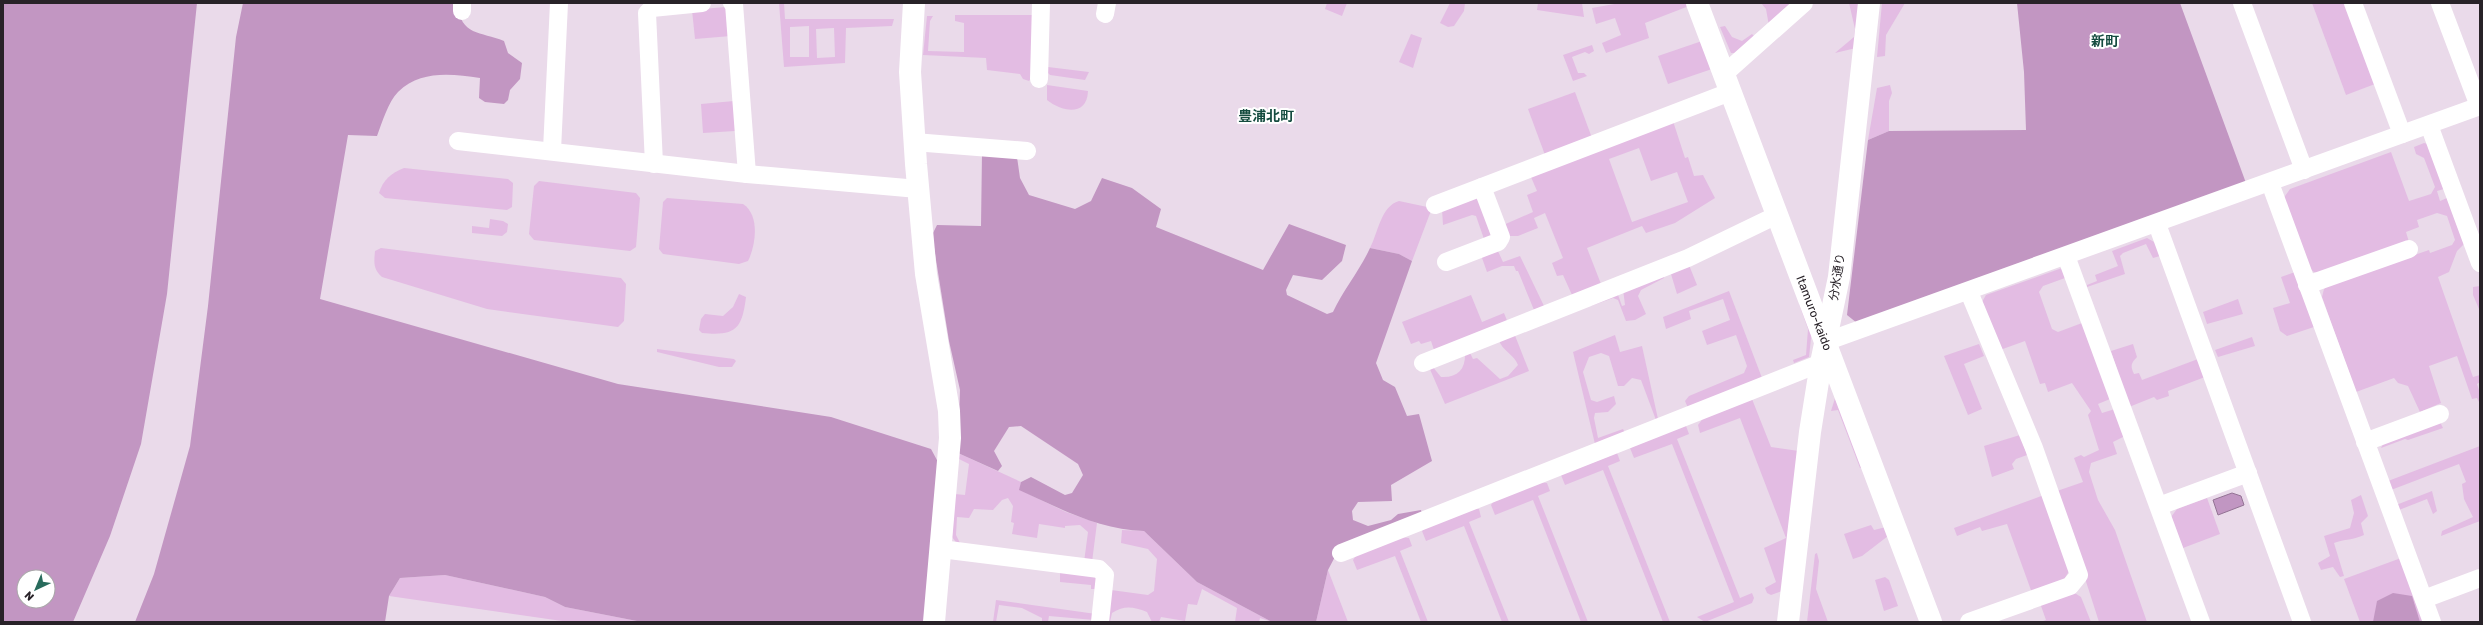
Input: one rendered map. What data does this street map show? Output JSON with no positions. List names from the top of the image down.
{
  "streets": {
    "street": ["分水通り", "Itamuro-kaido"]
  },
  "crossings": [
    ["分水通り", "Itamuro-kaido"]
  ],
  "districts": ["新町", "豊浦北町"],
  "north": "bottom left"
}
